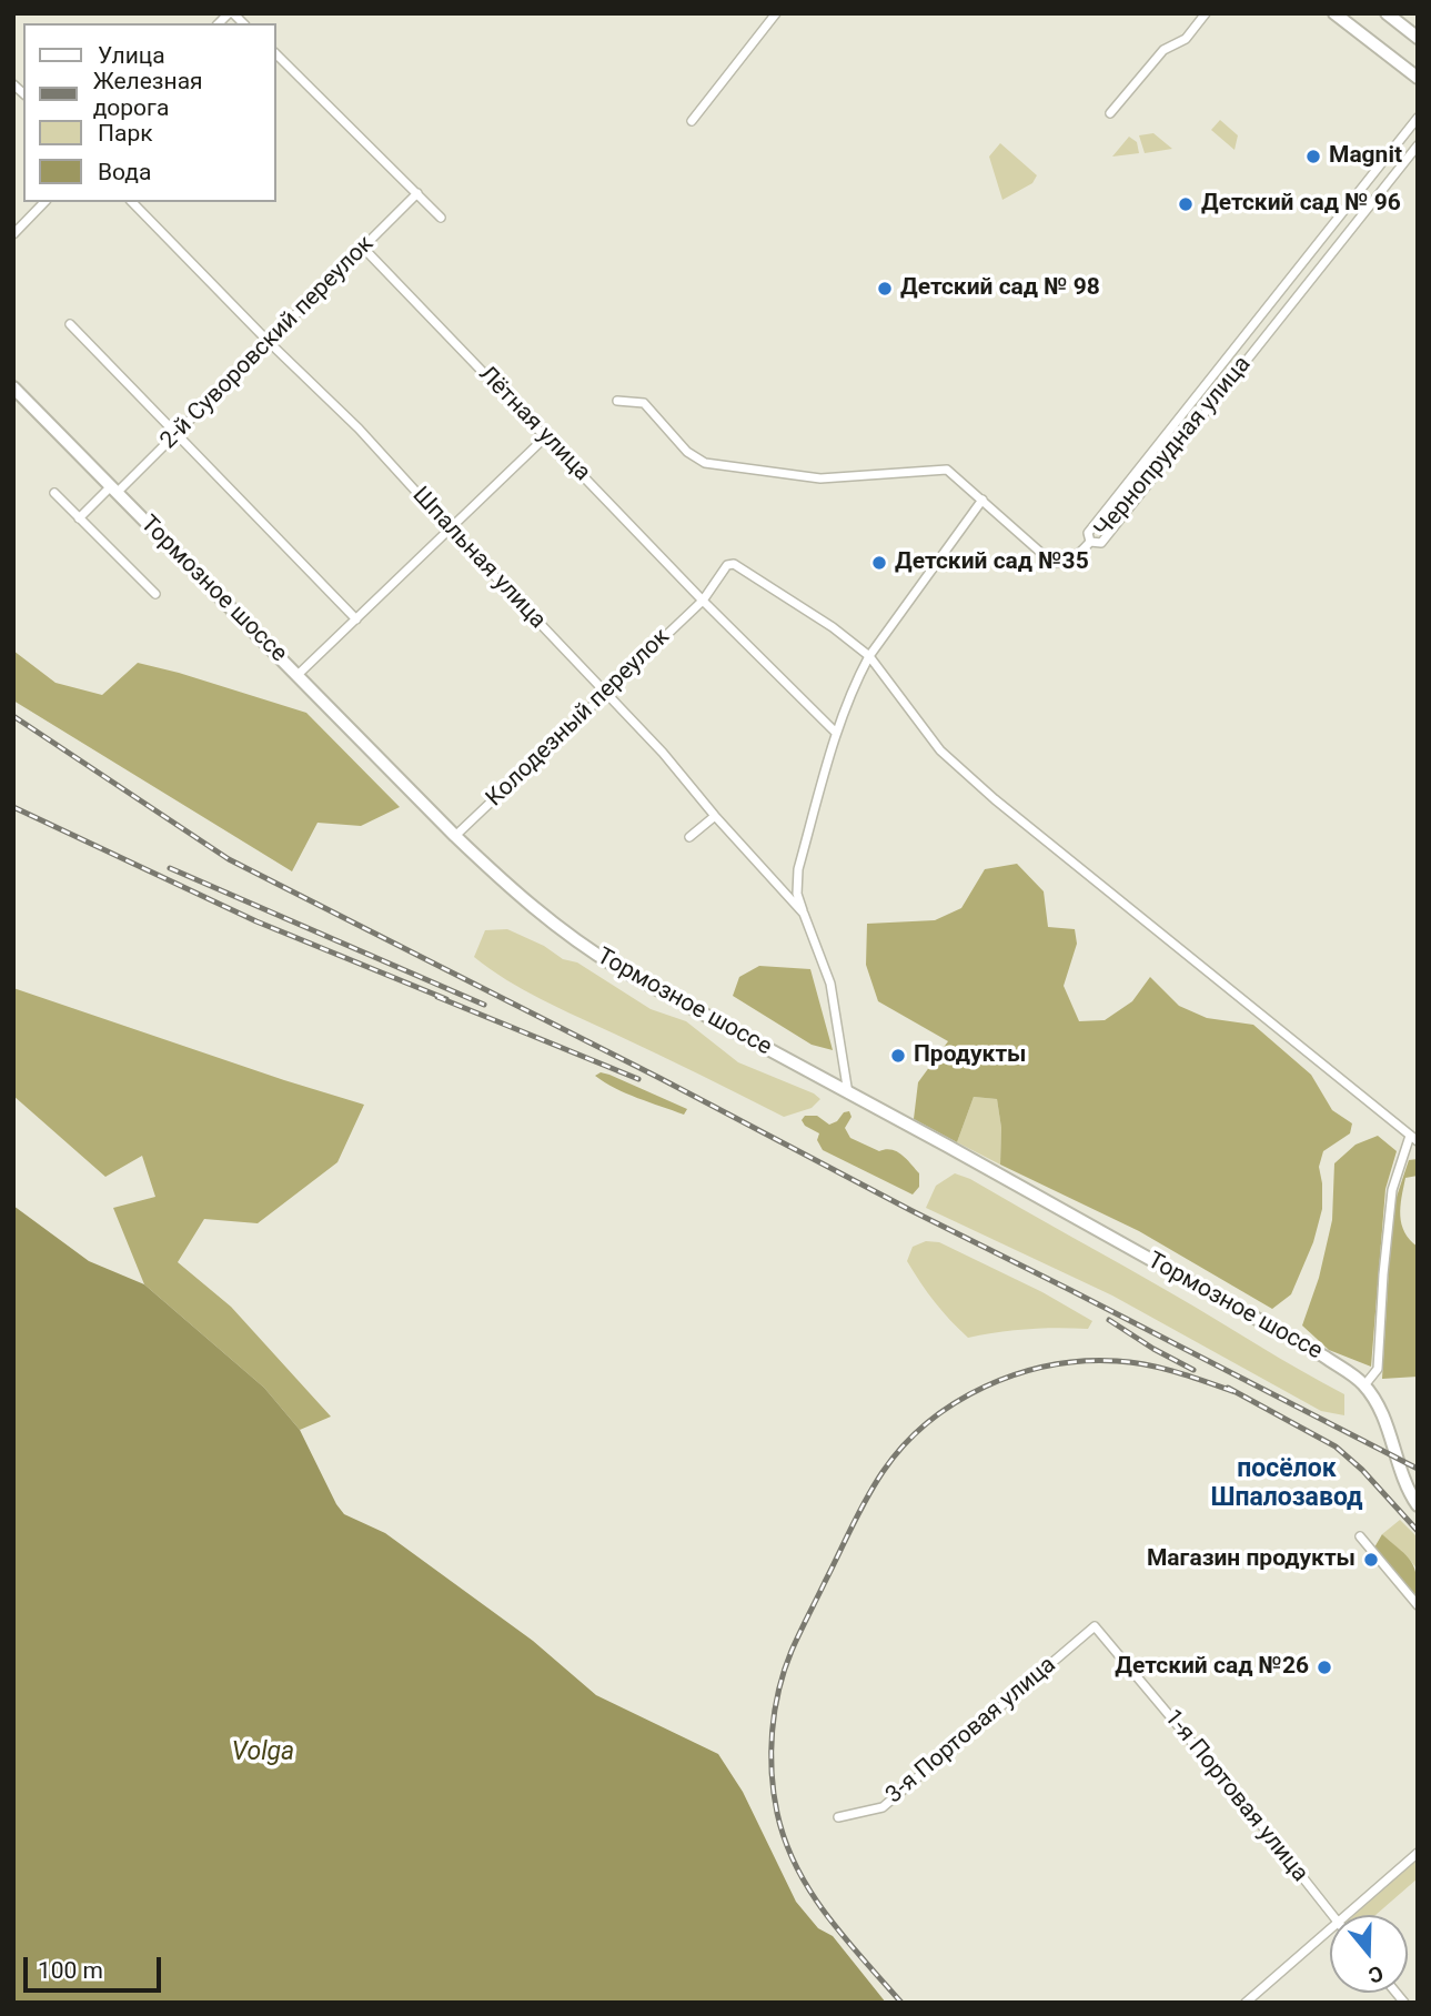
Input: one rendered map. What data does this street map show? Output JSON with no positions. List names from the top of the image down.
{
  "streets": {
    "street": [
      "2-й Суворовский переулок",
      "Лётная улица",
      "Чернопрудная улица",
      "Шпальная улица",
      "Тормозное шоссе",
      "Колодезный переулок",
      "3-я Портовая улица",
      "1-я Портовая улица"
    ]
  },
  "crossings": [
    ["2-й Суворовский переулок", "Лётная улица"],
    ["2-й Суворовский переулок", "Шпальная улица"],
    ["2-й Суворовский переулок", "Тормозное шоссе"],
    ["Лётная улица", "Колодезный переулок"],
    ["Шпальная улица", "Тормозное шоссе"],
    ["Шпальная улица", "Колодезный переулок"],
    ["Тормозное шоссе", "Колодезный переулок"],
    ["3-я Портовая улица", "1-я Портовая улица"]
  ],
  "districts": ["посёлок Шпалозавод"],
  "water": ["Volga"],
  "places": [
    "Magnit",
    "Детский сад № 96",
    "Детский сад № 98",
    "Детский сад №35",
    "Продукты",
    "Магазин продукты",
    "Детский сад №26"
  ],
  "legend": [
    "Улица",
    "Железная дорога",
    "Парк",
    "Вода"
  ],
  "scale_bar": "100 m",
  "north": "bottom"
}
